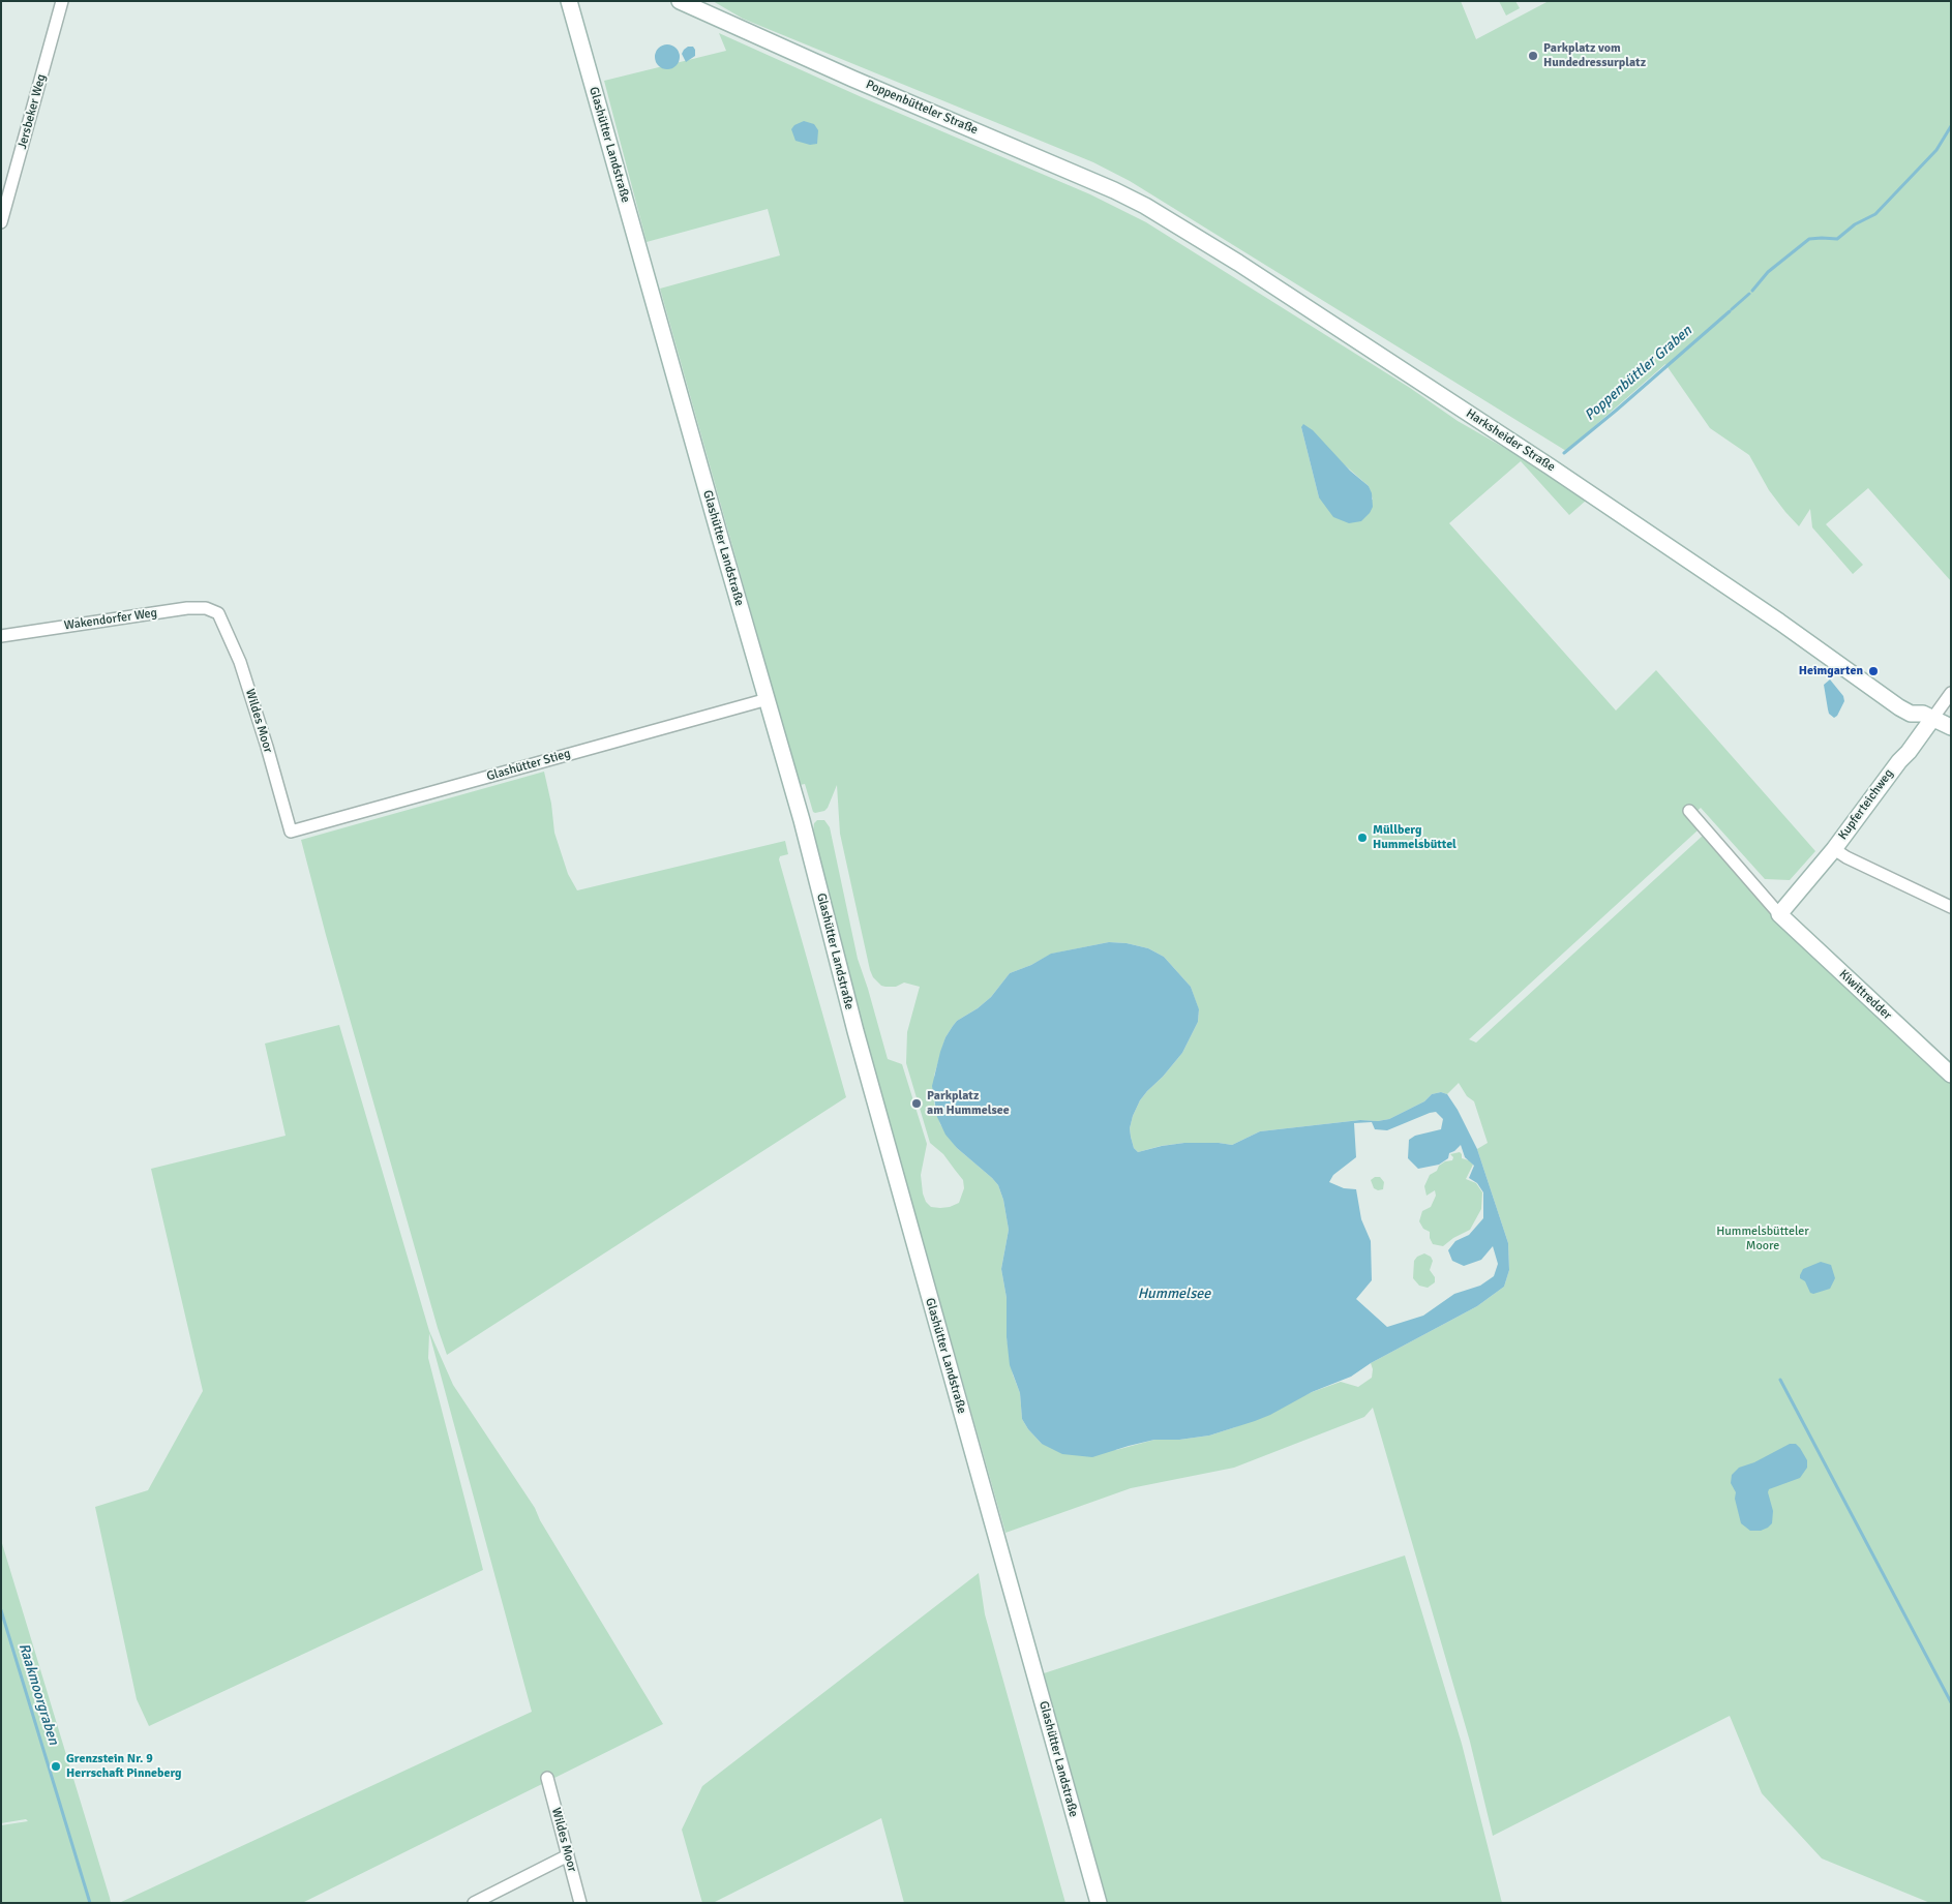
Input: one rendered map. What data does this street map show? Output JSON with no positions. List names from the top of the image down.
{
  "streets": {
    "street": [
      "Poppenbütteler Straße",
      "Jersbeker Weg",
      "Glashütter Landstraße",
      "Harksheider Straße",
      "Wakendorfer Weg",
      "Wildes Moor",
      "Glashütter Stieg",
      "Kupferteichweg",
      "Kiwittredder"
    ]
  },
  "crossings": [
    ["Poppenbütteler Straße", "Harksheider Straße"],
    ["Glashütter Landstraße", "Glashütter Stieg"],
    ["Harksheider Straße", "Kupferteichweg"],
    ["Wakendorfer Weg", "Wildes Moor"],
    ["Wildes Moor", "Glashütter Stieg"]
  ],
  "water": ["Poppenbüttler Graben", "Hummelsee", "Raakmoorgraben"],
  "parks": ["Hummelsbütteler Moore"],
  "places": [
    "Parkplatz vom Hundedressurplatz",
    "Heimgarten",
    "Müllberg Hummelsbüttel",
    "Parkplatz am Hummelsee",
    "Grenzstein Nr. 9 Herrschaft Pinneberg"
  ]
}
